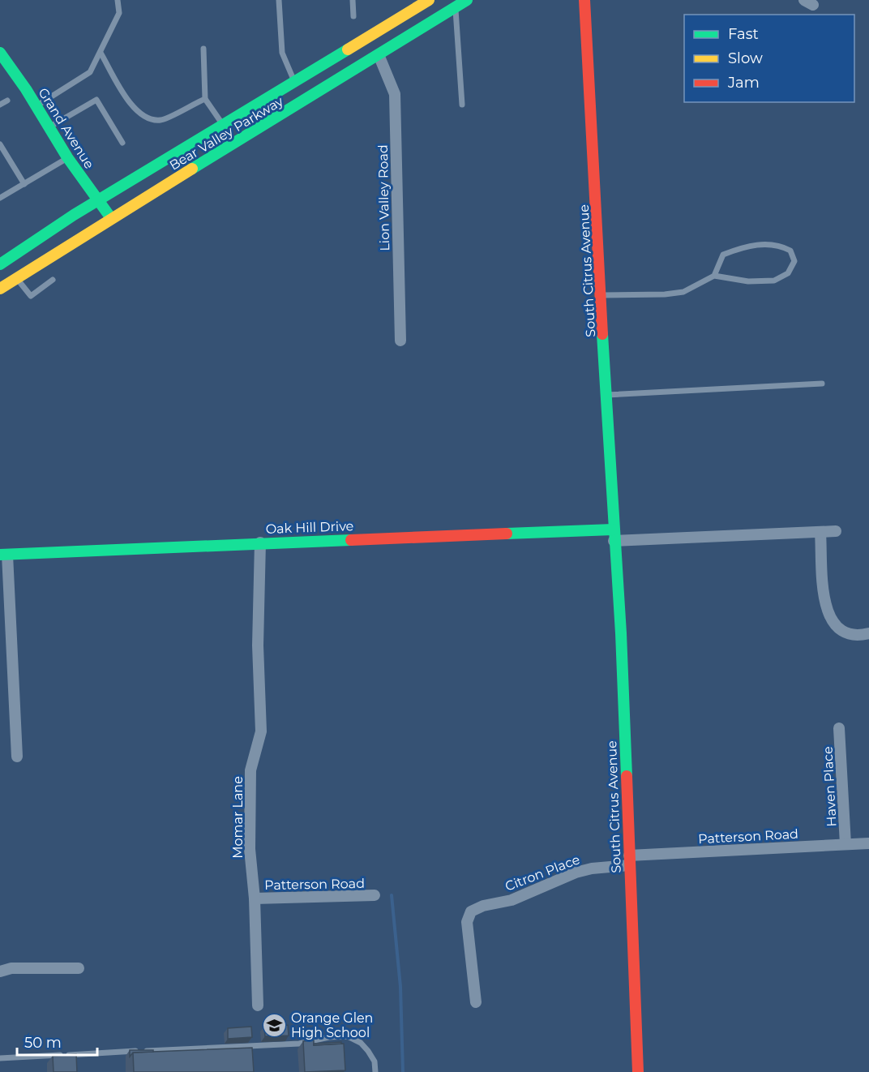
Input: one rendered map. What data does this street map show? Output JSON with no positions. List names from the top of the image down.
{
  "streets": {
    "street": [
      "Grand Avenue",
      "Bear Valley Parkway",
      "Lion Valley Road",
      "South Citrus Avenue",
      "Oak Hill Drive",
      "Haven Place",
      "Momar Lane",
      "Patterson Road",
      "Citron Place"
    ]
  },
  "crossings": [
    ["Grand Avenue", "Bear Valley Parkway"],
    ["Bear Valley Parkway", "Lion Valley Road"],
    ["South Citrus Avenue", "Oak Hill Drive"],
    ["South Citrus Avenue", "Patterson Road"],
    ["South Citrus Avenue", "Citron Place"],
    ["Oak Hill Drive", "Momar Lane"],
    ["Haven Place", "Patterson Road"],
    ["Momar Lane", "Patterson Road"],
    ["Patterson Road", "Citron Place"]
  ],
  "places": {
    "school or university": ["Orange Glen High School"]
  },
  "legend": ["Fast", "Slow", "Jam"],
  "scale_bar": "50 m"
}
